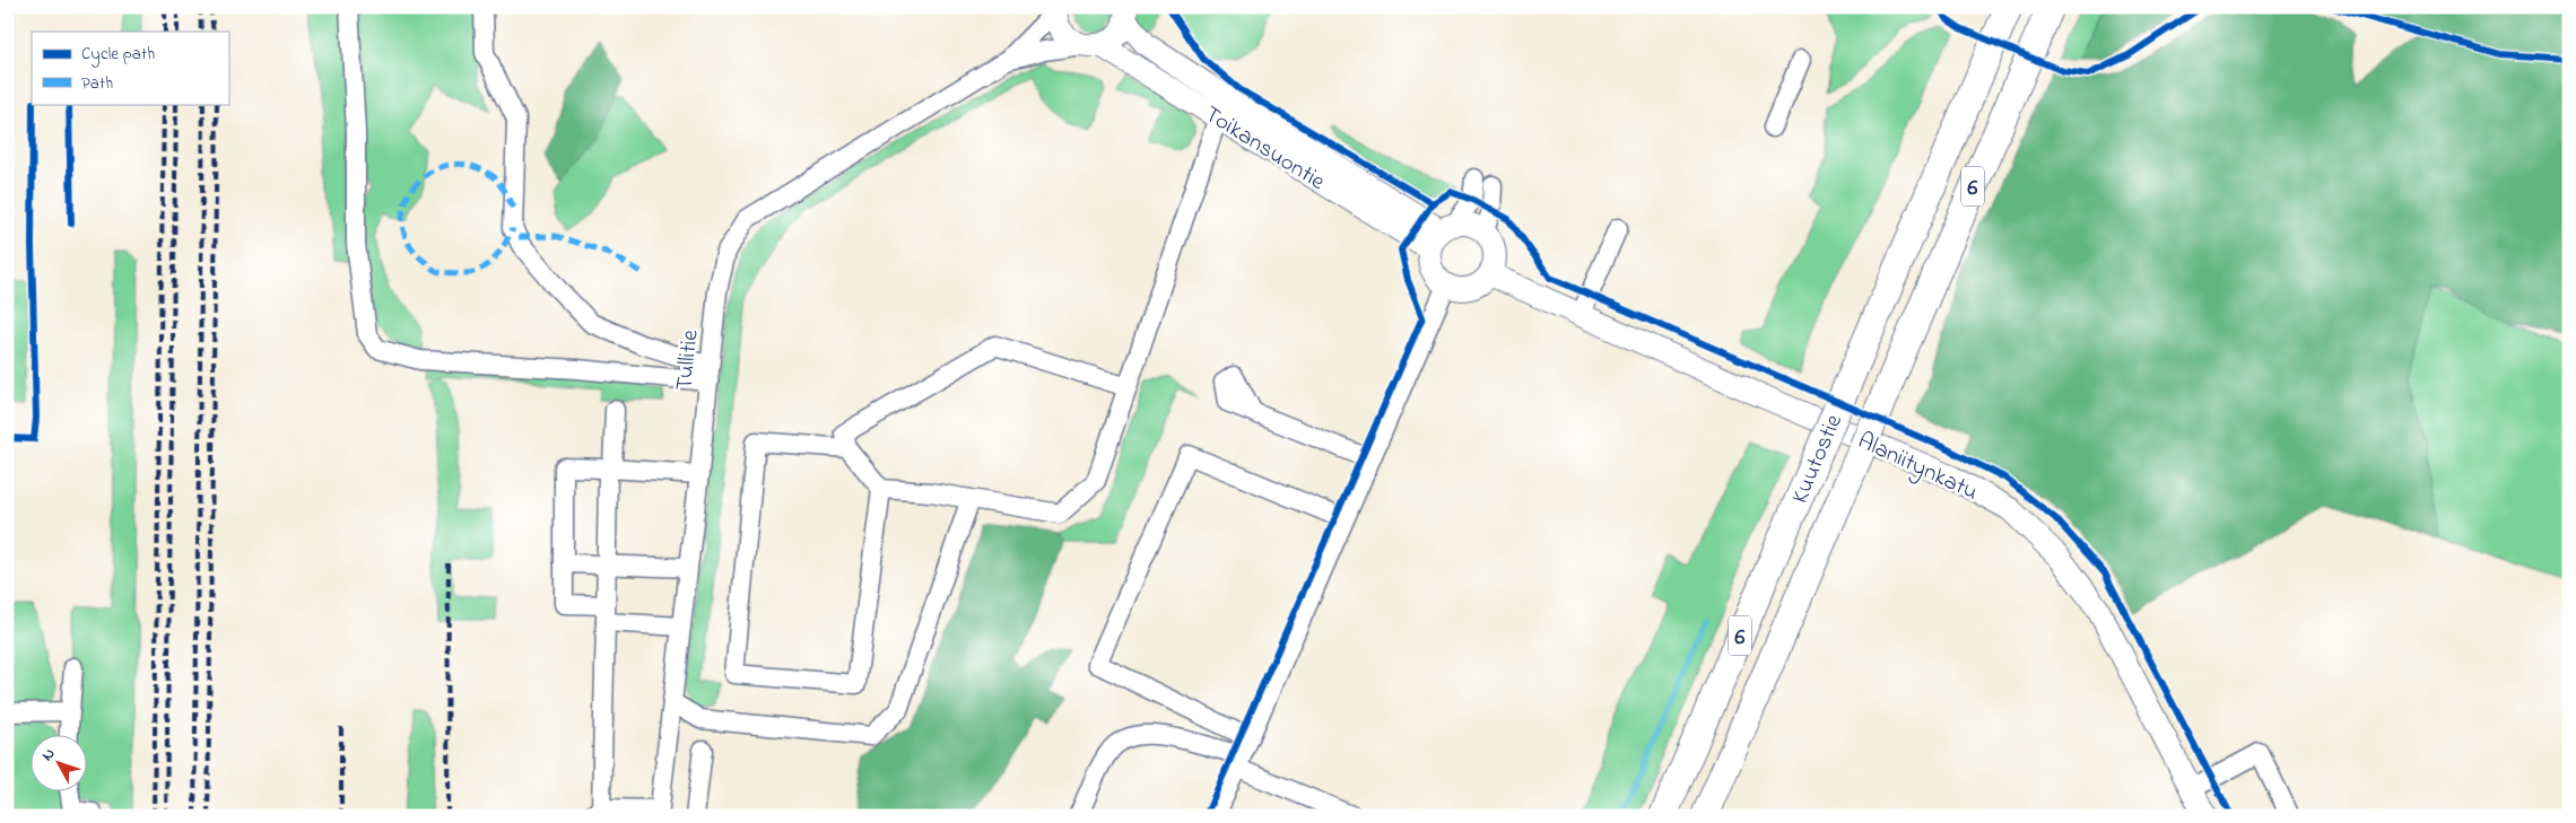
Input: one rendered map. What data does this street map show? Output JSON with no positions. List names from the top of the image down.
{
  "streets": {
    "highway": ["6", "Kuutostie"],
    "main road": ["Toikansuontie", "Alaniitynkatu"],
    "street": ["Tullitie"]
  },
  "crossings": [
    ["Toikansuontie", "Tullitie"],
    ["Toikansuontie", "Alaniitynkatu"]
  ],
  "legend": ["Cycle path", "Path"],
  "north": "top left"
}
